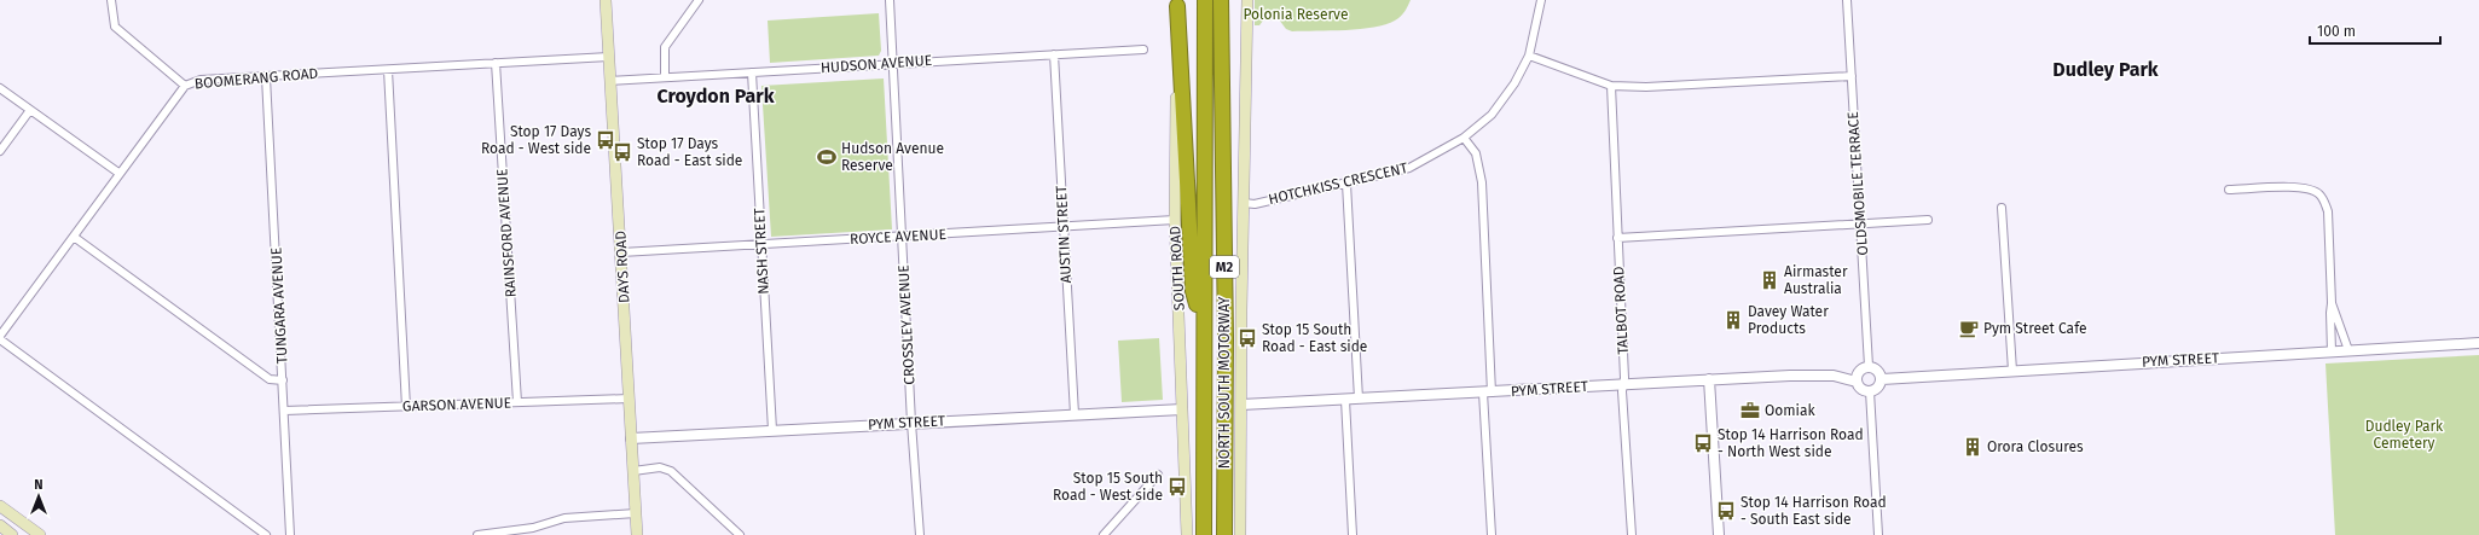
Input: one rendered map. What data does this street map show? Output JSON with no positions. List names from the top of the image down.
{
  "streets": {
    "highway": ["M2", "NORTH SOUTH MOTORWAY"],
    "main road": ["DAYS ROAD", "SOUTH ROAD"],
    "street": [
      "HUDSON AVENUE",
      "BOOMERANG ROAD",
      "HOTCHKISS CRESCENT",
      "OLDSMOBILE TERRACE",
      "RAINSFORD AVENUE",
      "AUSTIN STREET",
      "ROYCE AVENUE",
      "NASH STREET",
      "TUNGARA AVENUE",
      "TALBOT ROAD",
      "CROSSLEY AVENUE",
      "PYM STREET",
      "GARSON AVENUE"
    ]
  },
  "crossings": [
    ["HUDSON AVENUE", "AUSTIN STREET"],
    ["HUDSON AVENUE", "NASH STREET"],
    ["HUDSON AVENUE", "DAYS ROAD"],
    ["HUDSON AVENUE", "CROSSLEY AVENUE"],
    ["BOOMERANG ROAD", "RAINSFORD AVENUE"],
    ["BOOMERANG ROAD", "DAYS ROAD"],
    ["BOOMERANG ROAD", "TUNGARA AVENUE"],
    ["OLDSMOBILE TERRACE", "PYM STREET"],
    ["RAINSFORD AVENUE", "GARSON AVENUE"],
    ["AUSTIN STREET", "ROYCE AVENUE"],
    ["AUSTIN STREET", "PYM STREET"],
    ["ROYCE AVENUE", "NASH STREET"],
    ["ROYCE AVENUE", "DAYS ROAD"],
    ["ROYCE AVENUE", "SOUTH ROAD"],
    ["ROYCE AVENUE", "CROSSLEY AVENUE"],
    ["NASH STREET", "PYM STREET"],
    ["DAYS ROAD", "PYM STREET"],
    ["DAYS ROAD", "GARSON AVENUE"],
    ["SOUTH ROAD", "PYM STREET"],
    ["TUNGARA AVENUE", "GARSON AVENUE"],
    ["TALBOT ROAD", "PYM STREET"],
    ["CROSSLEY AVENUE", "PYM STREET"]
  ],
  "districts": ["Dudley Park", "Croydon Park"],
  "parks": ["Polonia Reserve", "Dudley Park Cemetery"],
  "places": {
    "bus stop": [
      "Stop 17 Days Road - West side",
      "Stop 17 Days Road - East side",
      "Stop 15 South Road - East side",
      "Stop 14 Harrison Road - North West side",
      "Stop 15 South Road - West side",
      "Stop 14 Harrison Road - South East side"
    ],
    "sports": ["Hudson Avenue Reserve"],
    "building": ["Airmaster Australia", "Davey Water Products", "Orora Closures"],
    "cafe": ["Pym Street Cafe"],
    "office": ["Oomiak"]
  },
  "scale_bar": "100 m",
  "north": "top"
}
